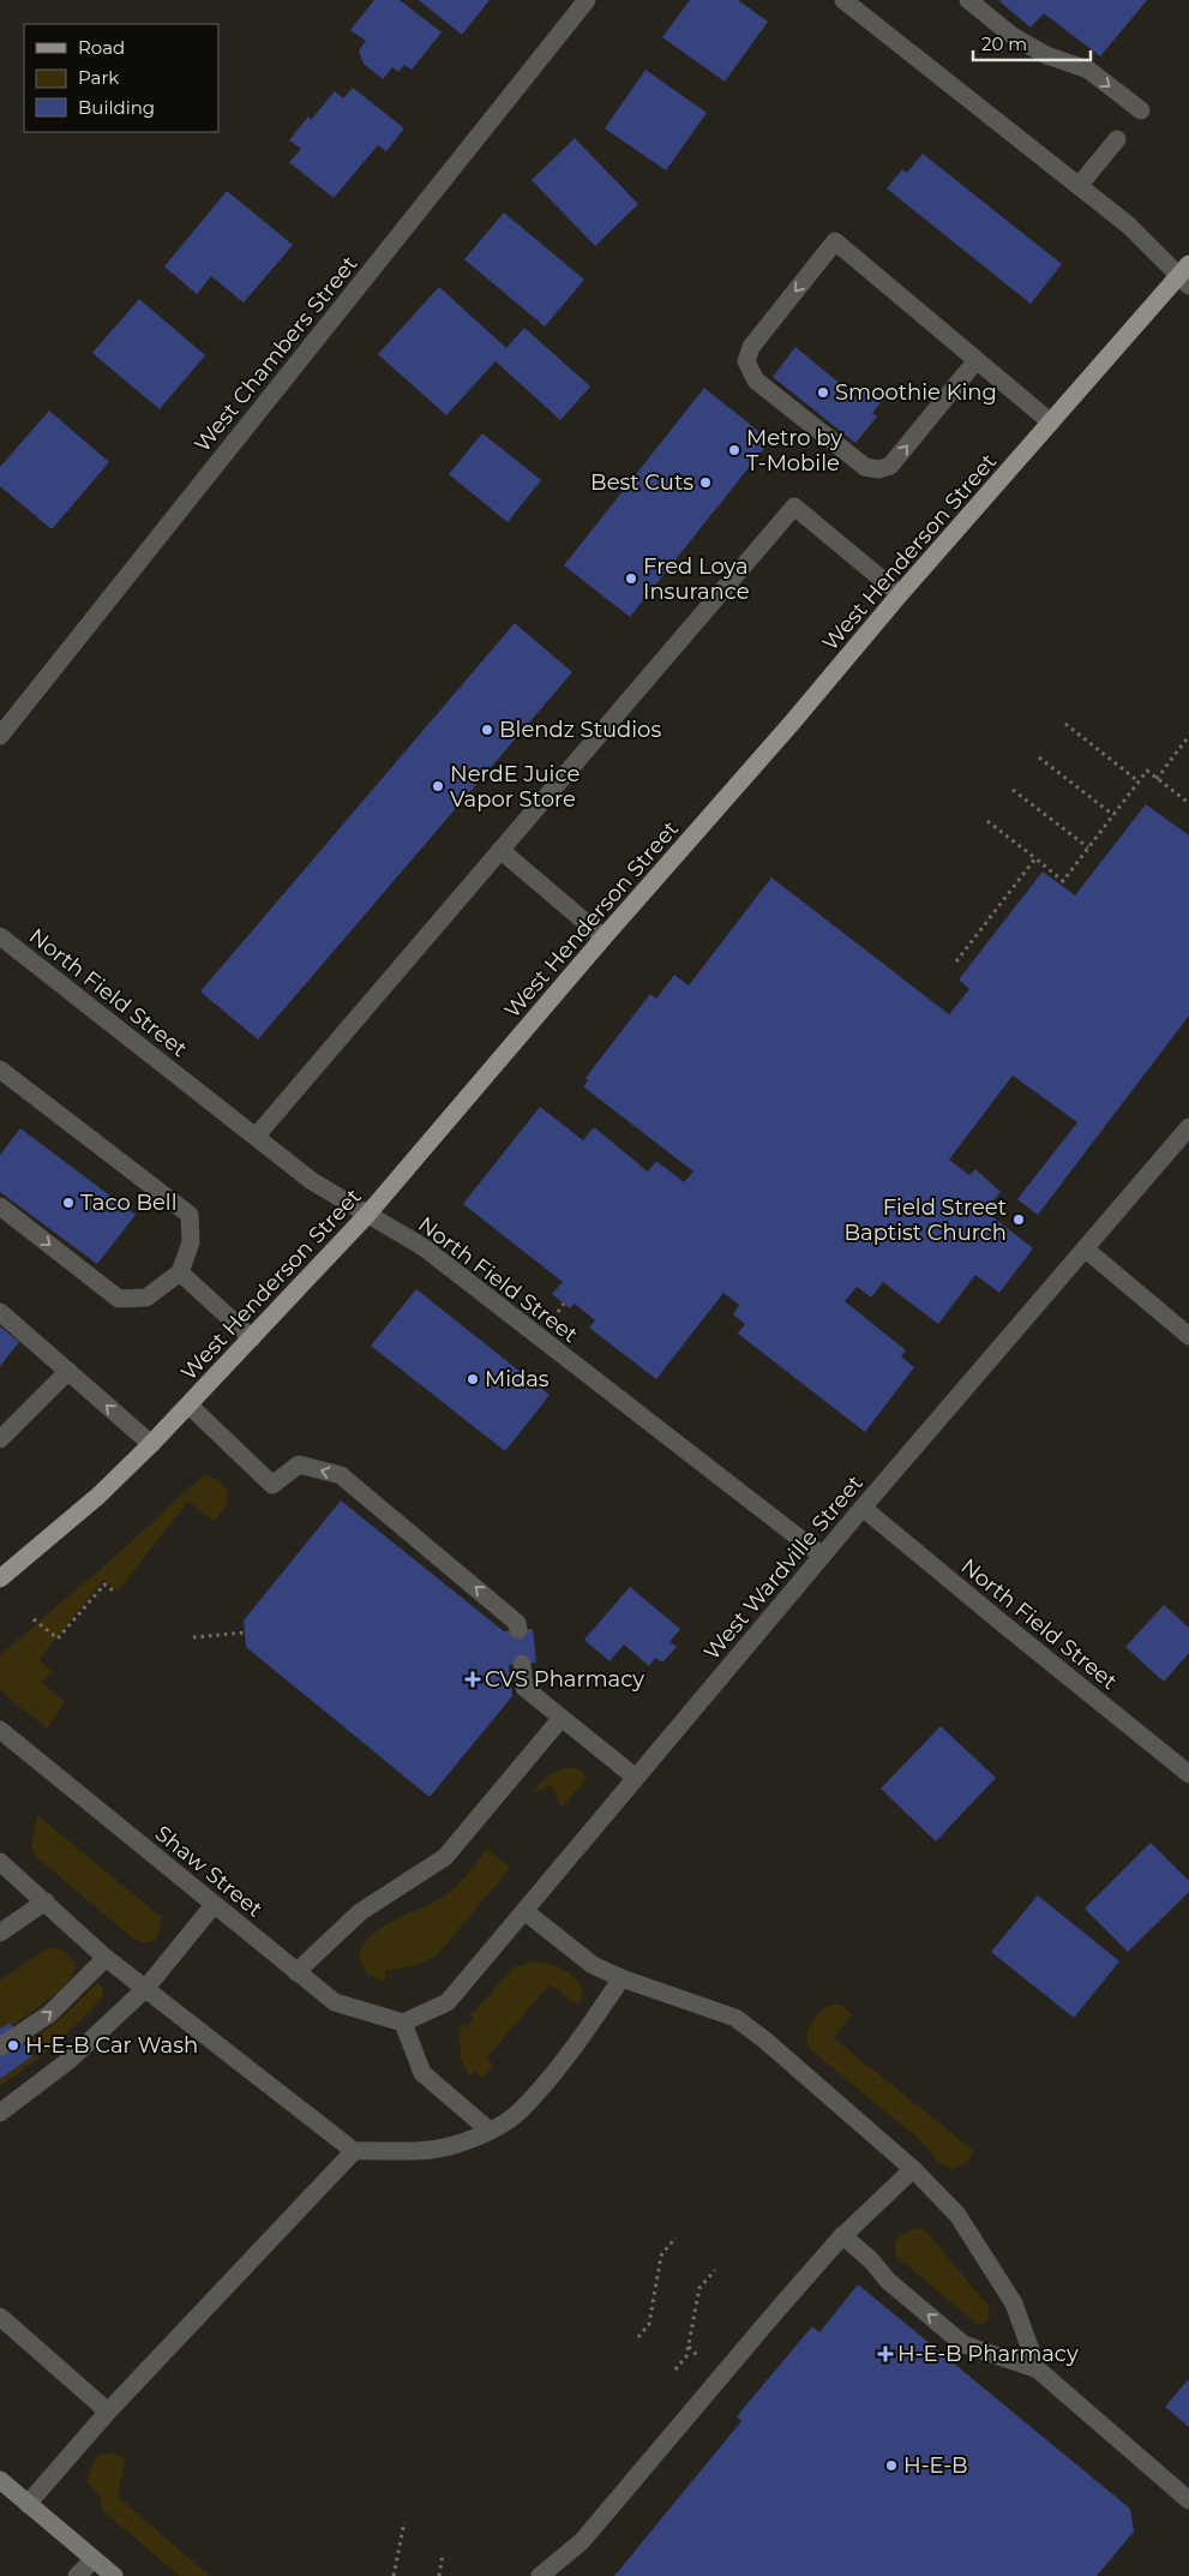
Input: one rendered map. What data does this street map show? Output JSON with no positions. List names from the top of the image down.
{
  "streets": {
    "main road": ["West Henderson Street"],
    "street": [
      "West Chambers Street",
      "North Field Street",
      "West Wardville Street",
      "Shaw Street"
    ]
  },
  "crossings": [
    ["West Henderson Street", "North Field Street"],
    ["North Field Street", "West Wardville Street"],
    ["West Wardville Street", "Shaw Street"]
  ],
  "places": {
    "other": [
      "Smoothie King",
      "Metro by T-Mobile",
      "Best Cuts",
      "Fred Loya Insurance",
      "Blendz Studios",
      "NerdE Juice Vapor Store",
      "Taco Bell",
      "Field Street Baptist Church",
      "Midas",
      "H-E-B Car Wash",
      "H-E-B"
    ],
    "health": ["CVS Pharmacy", "H-E-B Pharmacy"]
  },
  "legend": ["Road", "Park", "Building"],
  "scale_bar": "20 m"
}
